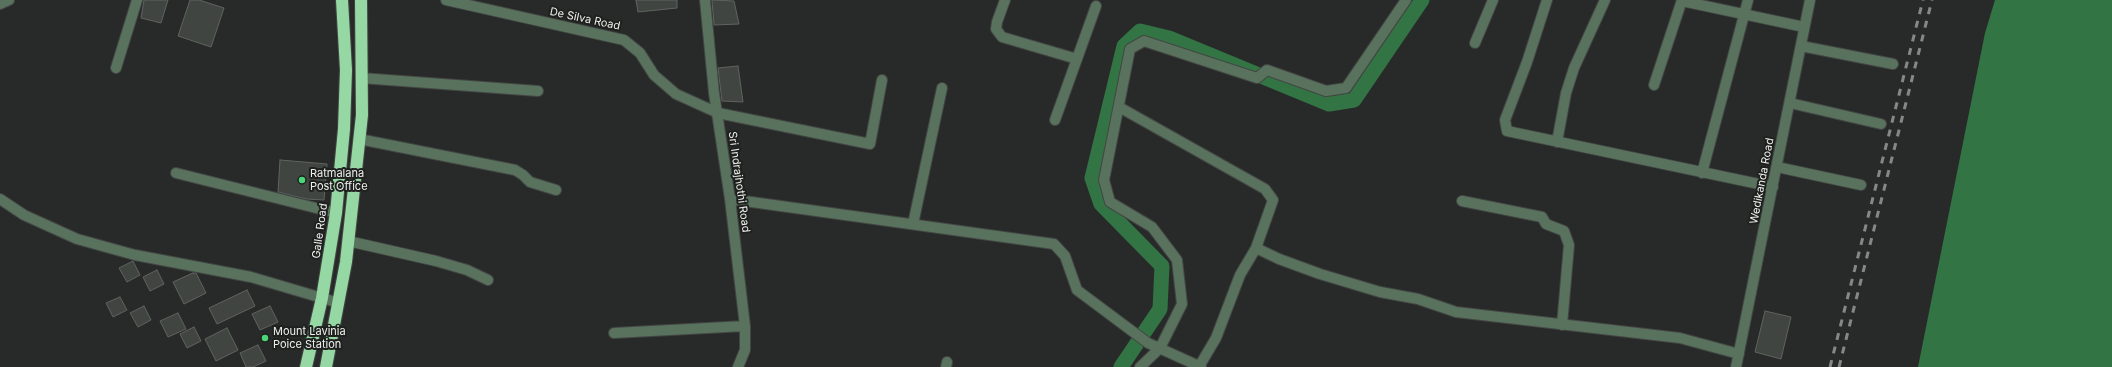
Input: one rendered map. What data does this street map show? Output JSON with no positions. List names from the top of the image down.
{
  "streets": {
    "highway": ["Galle Road"],
    "street": ["De Silva Road", "Wedikanda Road", "Sri Indrajhothi Road"]
  },
  "crossings": [
    ["De Silva Road", "Sri Indrajhothi Road"]
  ],
  "places": ["Ratmalana Post Office", "Mount Lavinia Poice Station"]
}
